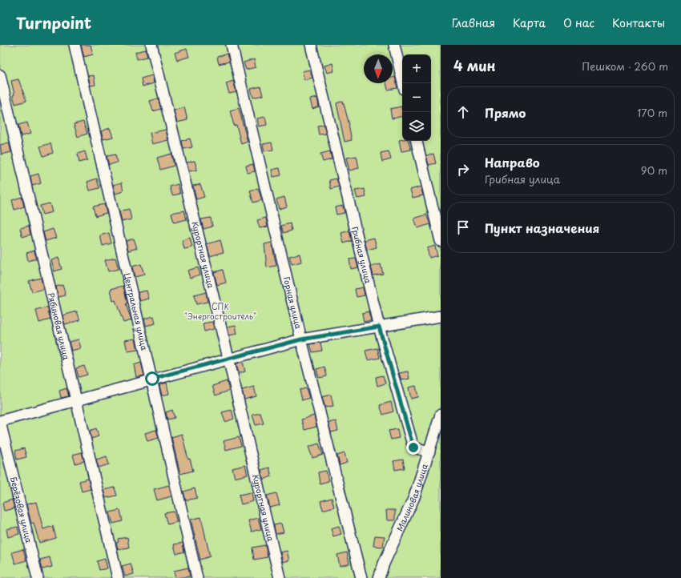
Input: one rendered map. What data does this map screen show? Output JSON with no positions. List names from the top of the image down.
{
  "streets": {
    "street": [
      "Грибная улица",
      "Курортная улица",
      "Горная улица",
      "Центральная улица",
      "Рябиновая улица",
      "Малиновая улица",
      "Берёзовая улица"
    ]
  },
  "crossings": [
    ["Грибная улица", "Малиновая улица"]
  ],
  "parks": ["СПК \"Энергостроитель\""],
  "north": "bottom",
  "page": {
    "header": "Turnpoint",
    "nav": [
      "Главная",
      "Карта",
      "О нас",
      "Контакты"
    ],
    "heading": ["4 мин", "Пешком · 260 m"],
    "map_buttons": ["+", "−"],
    "list": [
      ["Прямо", "170 m"],
      ["Направо", "Грибная улица", "90 m"],
      "Пункт назначения"
    ]
  }
}
